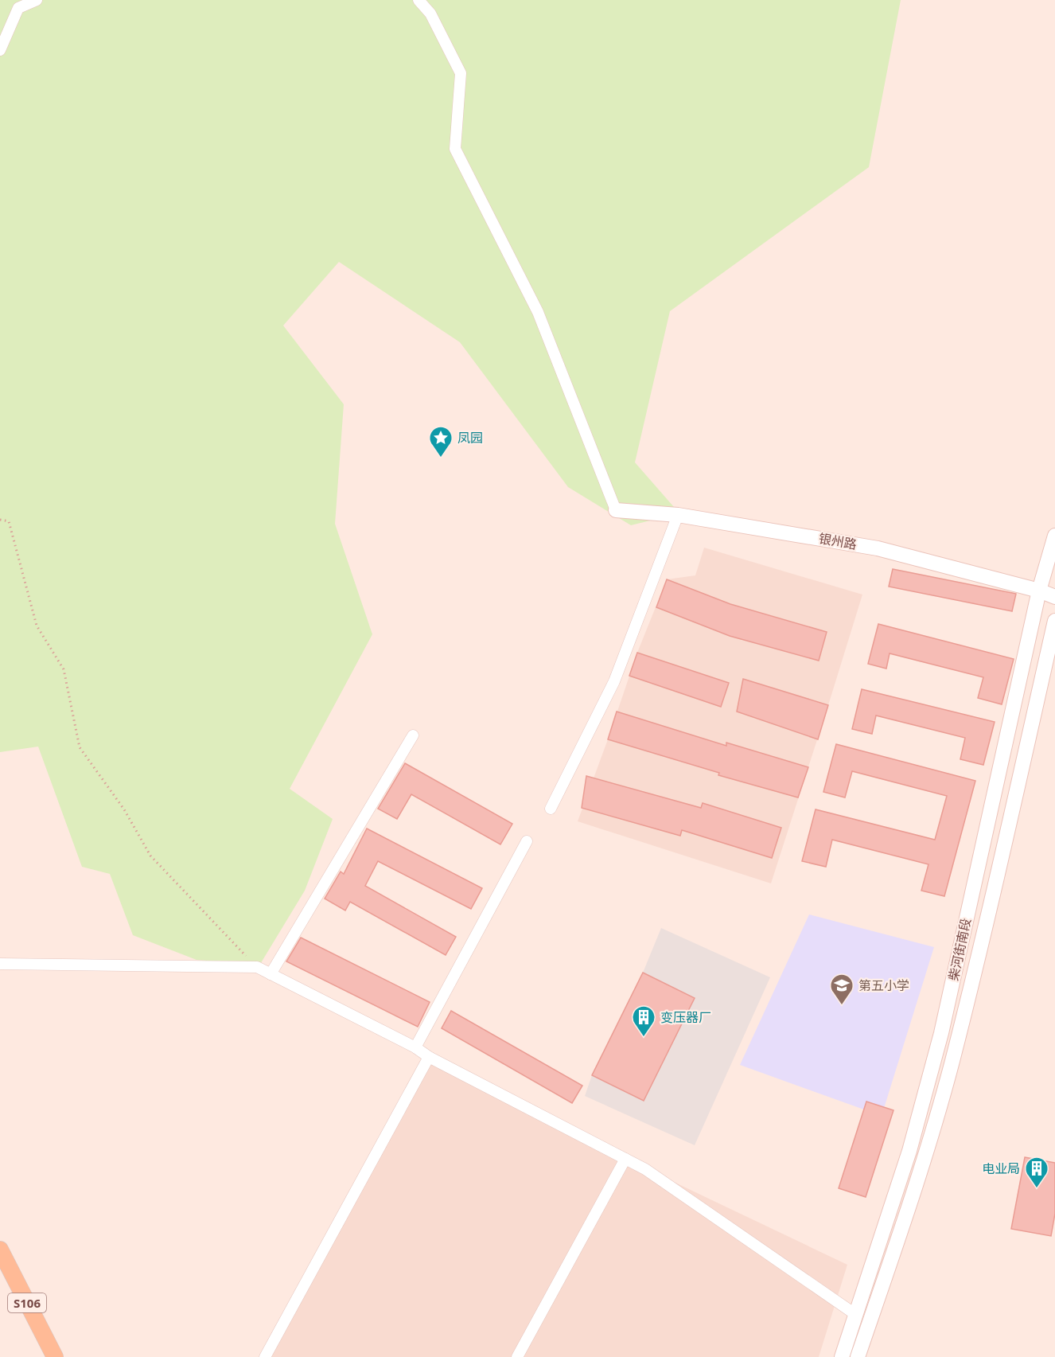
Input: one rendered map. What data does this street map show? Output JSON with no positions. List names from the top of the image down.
{
  "streets": {
    "main road": ["银州路", "柴河街南段", "S106"]
  },
  "crossings": [
    ["银州路", "柴河街南段"]
  ],
  "places": {
    "place": ["凤园"],
    "school or university": ["第五小学"],
    "building": ["变压器厂", "电业局"]
  }
}
